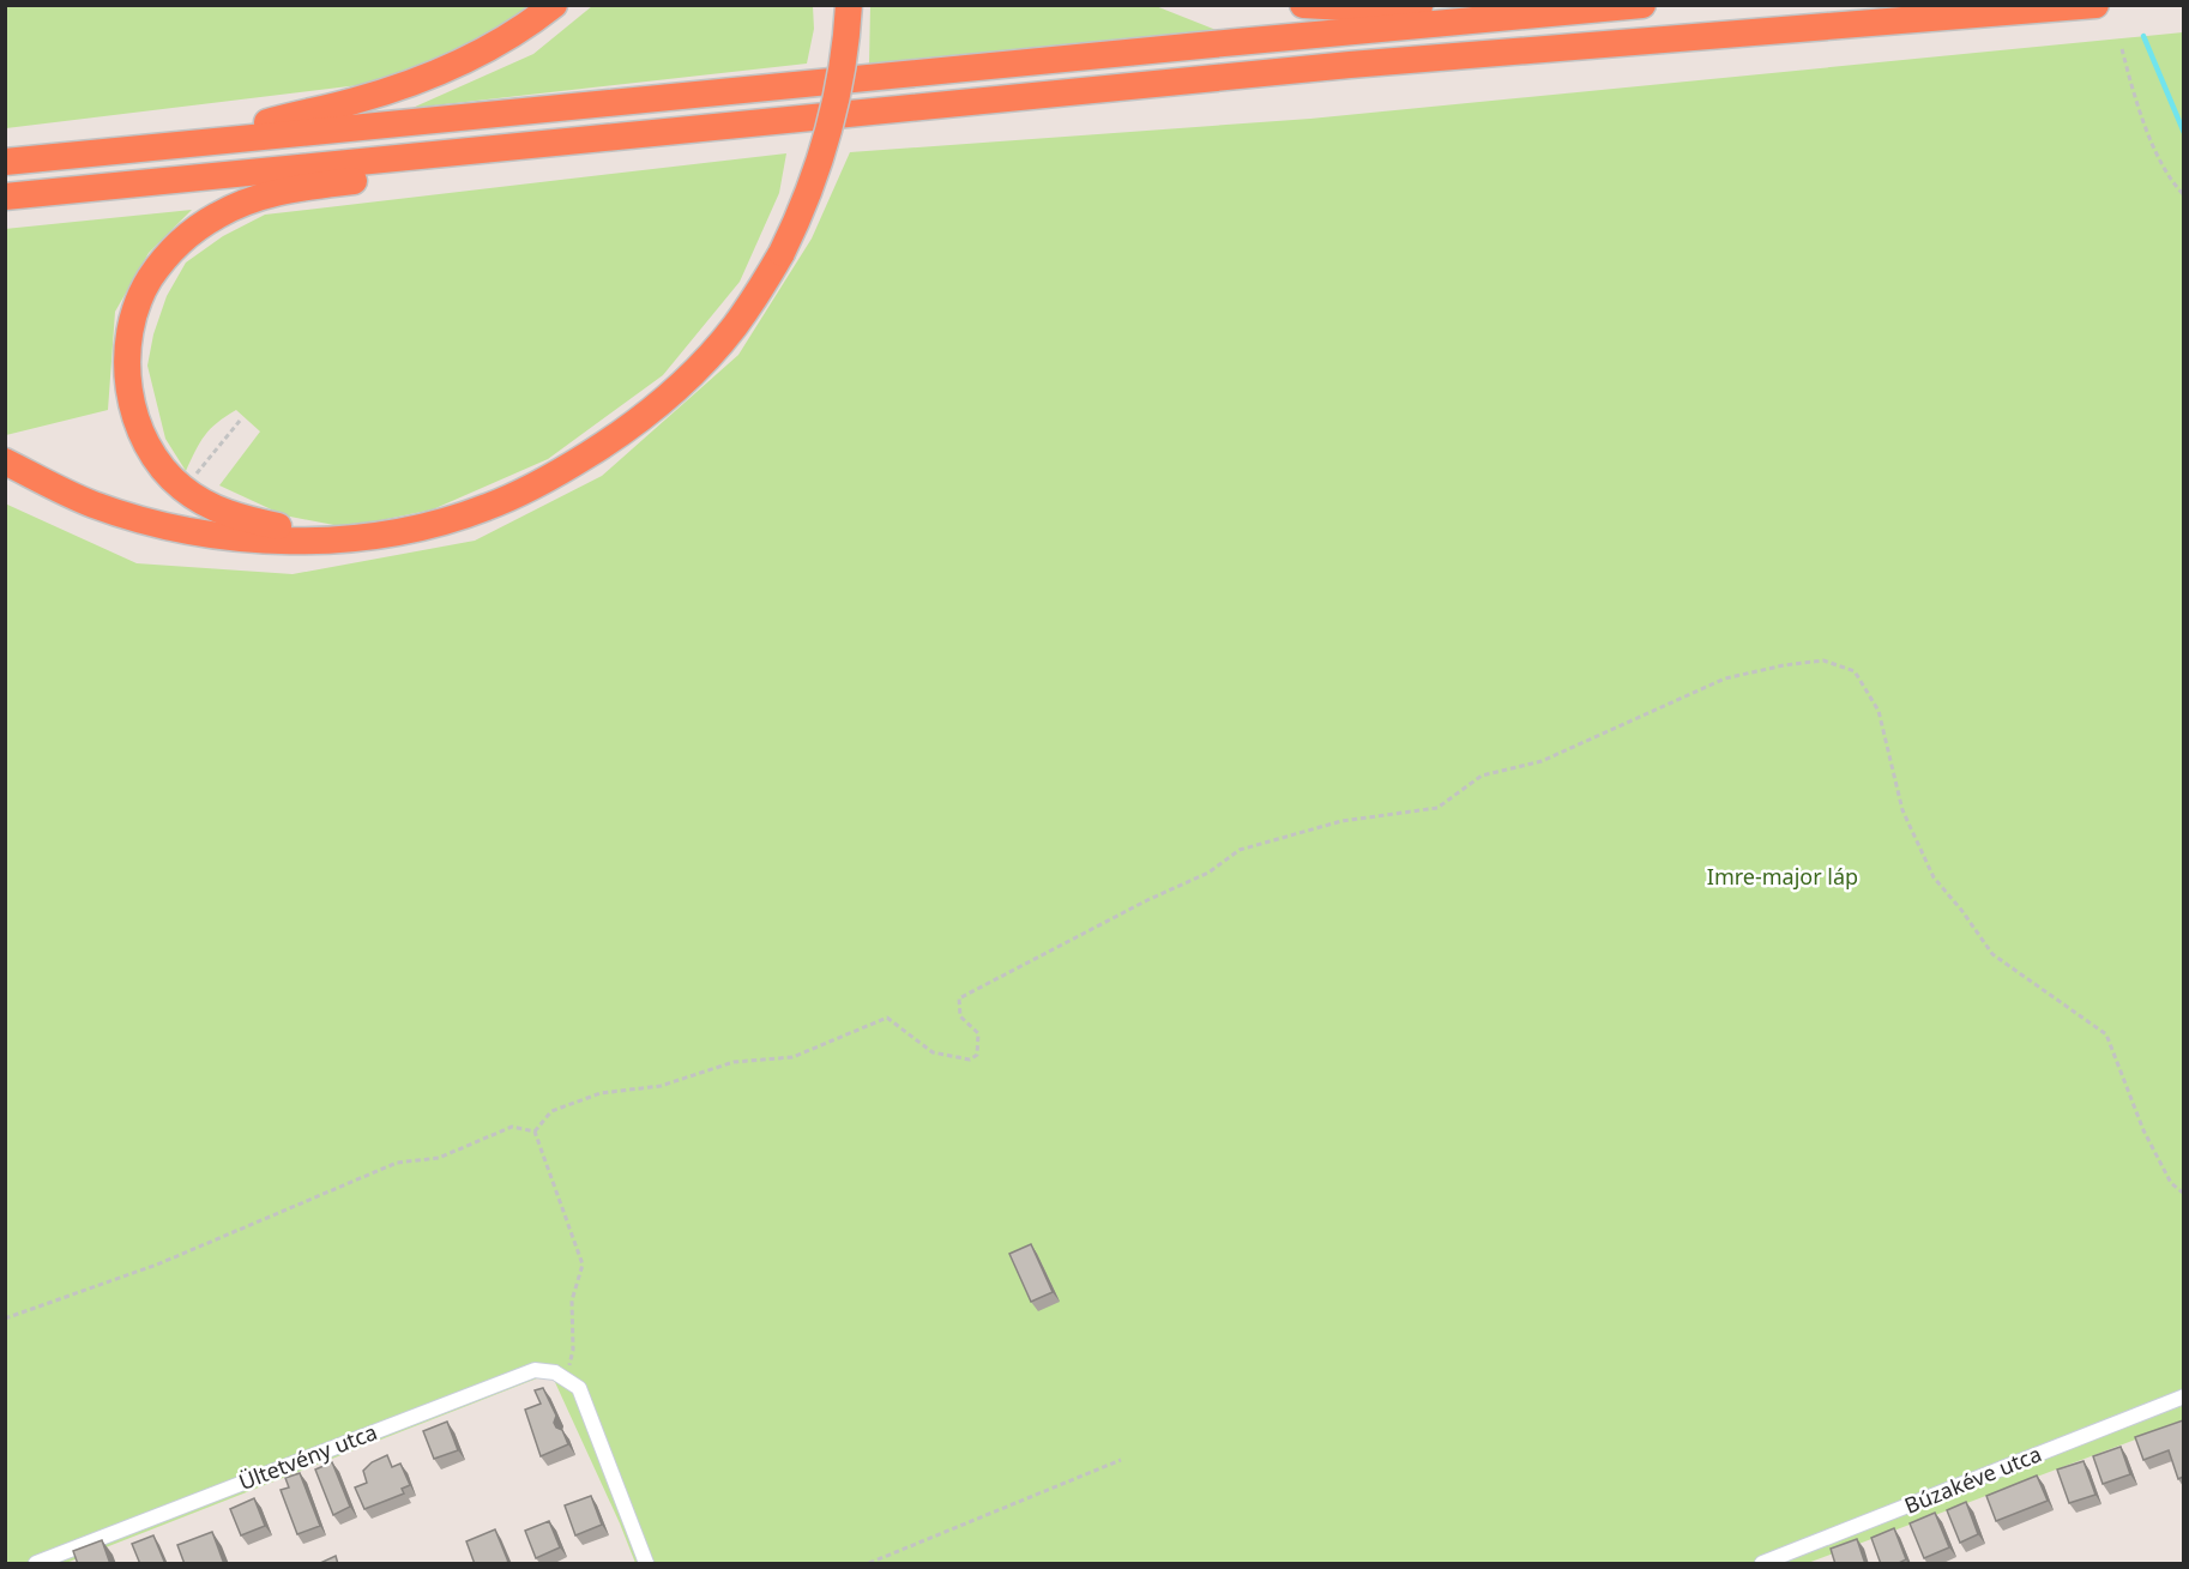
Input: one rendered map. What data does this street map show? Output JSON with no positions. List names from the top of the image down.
{
  "streets": {
    "street": ["Ültetvény utca", "Búzakéve utca"]
  },
  "parks": ["Imre-major láp"]
}
